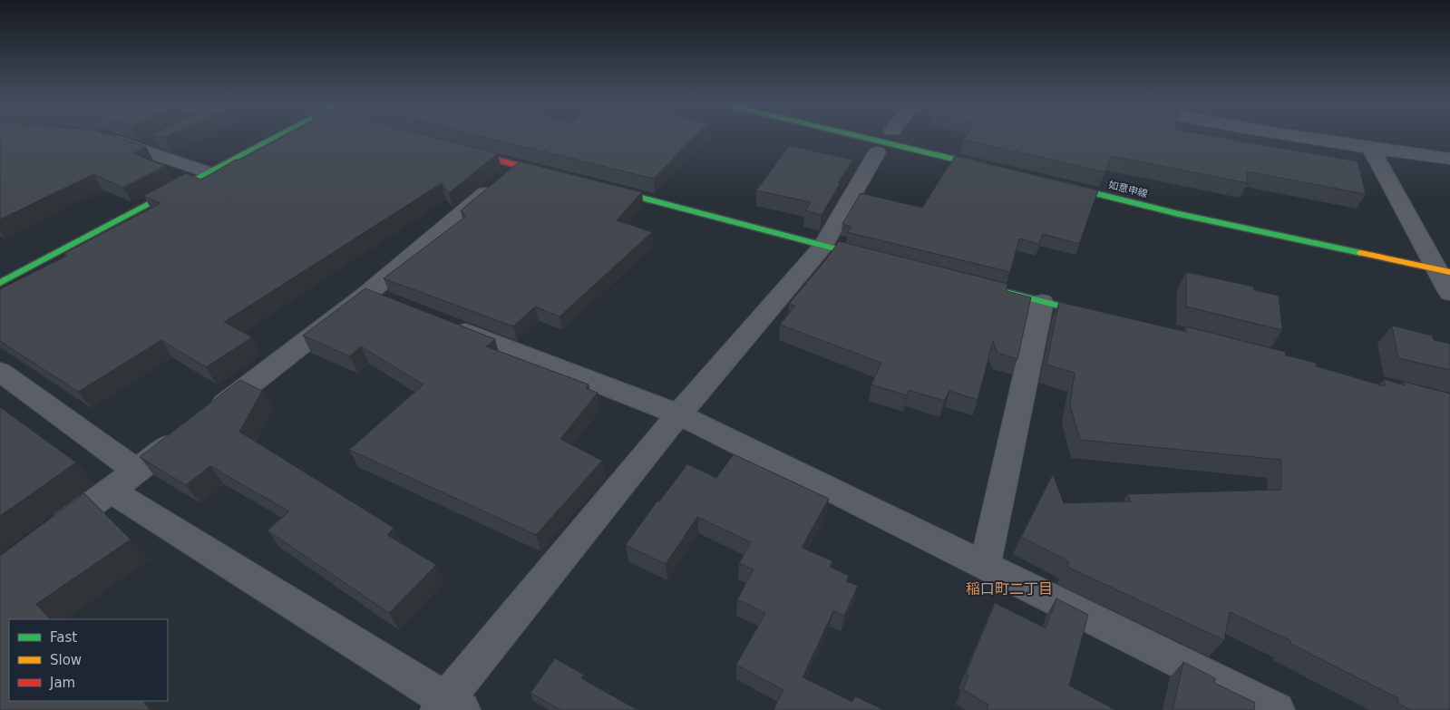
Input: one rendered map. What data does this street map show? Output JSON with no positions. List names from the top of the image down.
{
  "streets": {
    "street": ["如意申線"]
  },
  "districts": ["稲口町二丁目"],
  "legend": ["Fast", "Slow", "Jam"]
}
